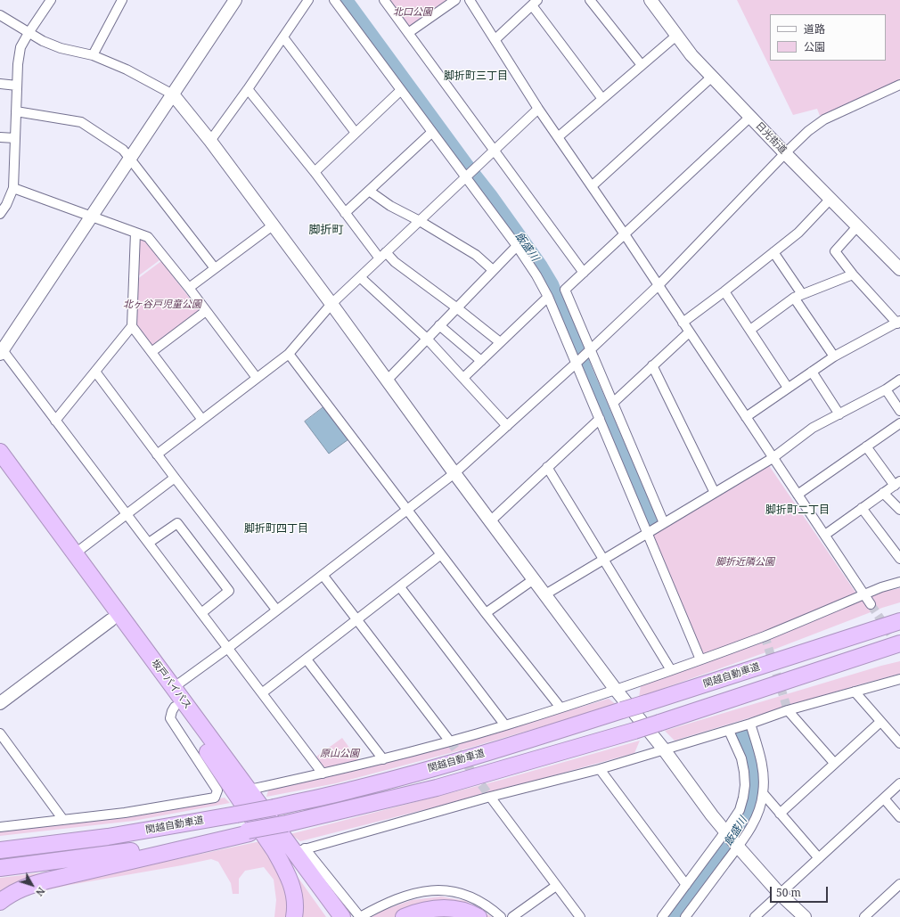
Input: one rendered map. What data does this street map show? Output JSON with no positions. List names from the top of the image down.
{
  "streets": {
    "highway": ["関越自動車道", "坂戸バイパス"],
    "street": ["日光街道"]
  },
  "districts": [
    "脚折町三丁目",
    "脚折町",
    "脚折町二丁目",
    "脚折町四丁目"
  ],
  "water": ["飯盛川"],
  "parks": [
    "北口公園",
    "北ヶ谷戸児童公園",
    "脚折近隣公園",
    "原山公園"
  ],
  "legend": ["道路", "公園"],
  "scale_bar": "50 m",
  "north": "bottom right"
}
